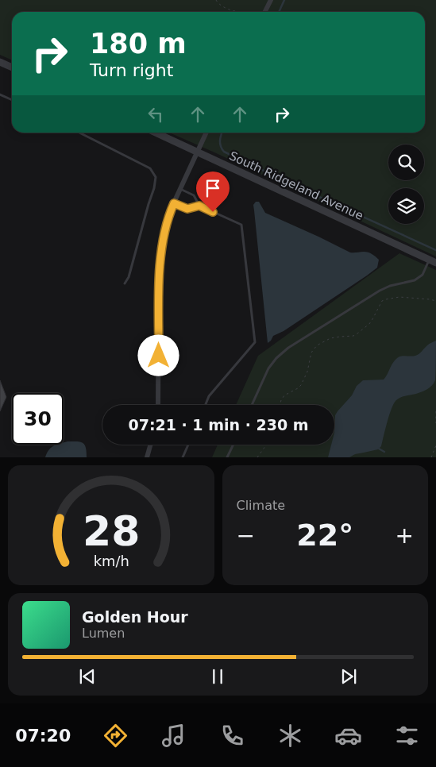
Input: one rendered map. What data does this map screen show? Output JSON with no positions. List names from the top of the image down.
{
  "streets": {
    "street": ["South Ridgeland Avenue"]
  },
  "page": {
    "turn": ["180 m", "Turn right"],
    "limit": "30",
    "trip": "07:21 · 1 min · 230 m",
    "tile": "Climate",
    "heat": ["−", "22°", "+"],
    "song": ["Golden Hour", "Lumen"],
    "tabs": "07:20",
    "gauge": ["28", "km/h"]
  }
}
